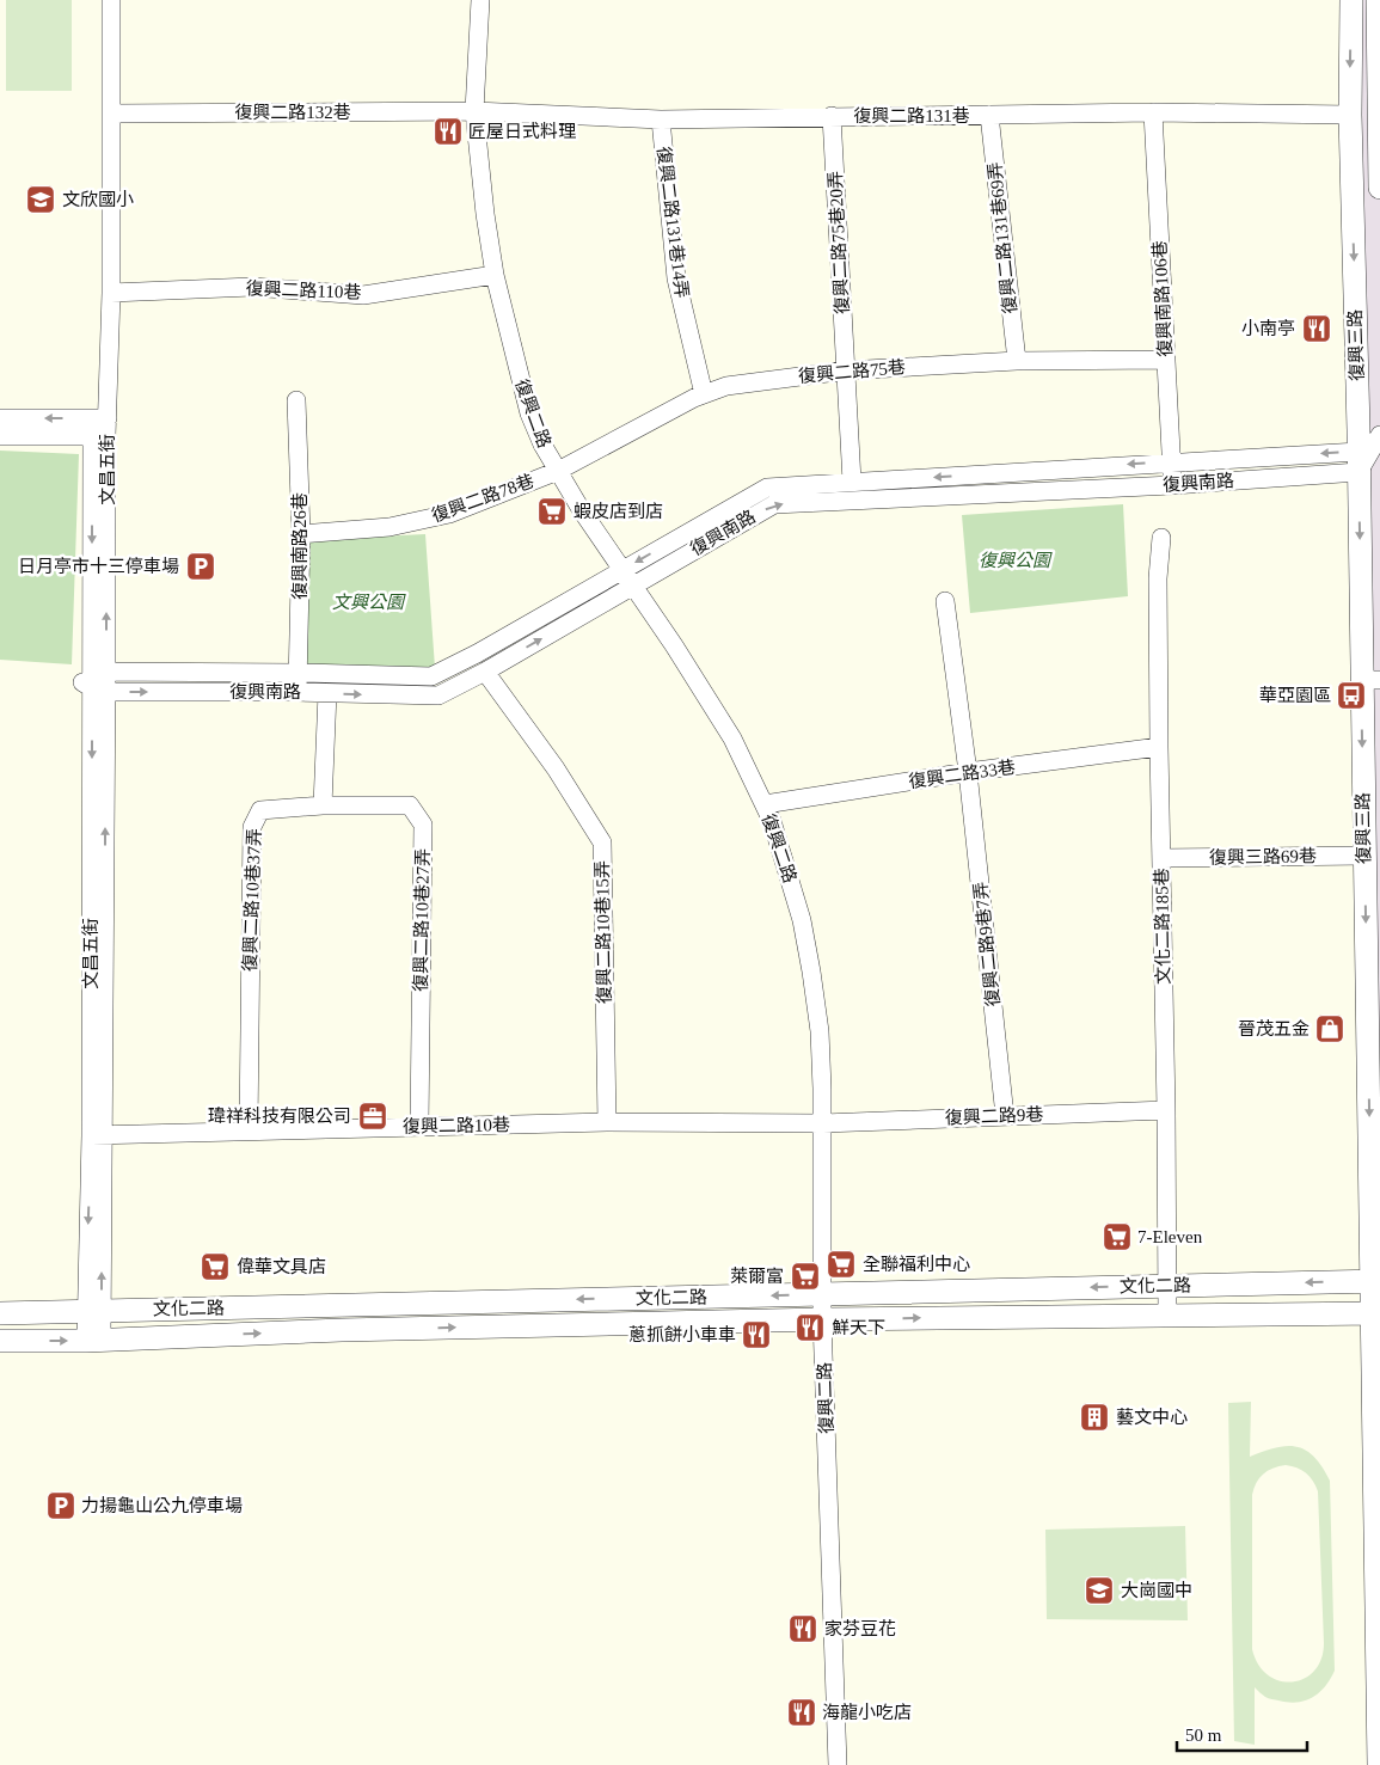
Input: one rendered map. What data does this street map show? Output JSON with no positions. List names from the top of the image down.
{
  "streets": {
    "street": [
      "復興二路132巷",
      "復興二路131巷",
      "復興二路131巷14弄",
      "復興二路131巷69弄",
      "復興二路75巷20弄",
      "復興二路110巷",
      "復興南路106巷",
      "復興三路",
      "復興二路75巷",
      "復興二路",
      "文昌五街",
      "復興南路",
      "復興二路78巷",
      "復興南路26巷",
      "復興二路33巷",
      "復興三路69巷",
      "復興二路10巷37弄",
      "復興二路10巷27弄",
      "文化二路185巷",
      "復興二路10巷15弄",
      "復興二路9巷7弄",
      "復興二路9巷",
      "復興二路10巷",
      "文化二路"
    ]
  },
  "crossings": [
    ["復興二路132巷", "復興二路131巷"],
    ["復興二路132巷", "復興二路"],
    ["復興二路132巷", "文昌五街"],
    ["復興二路131巷", "復興二路131巷14弄"],
    ["復興二路131巷", "復興二路131巷69弄"],
    ["復興二路131巷", "復興二路75巷20弄"],
    ["復興二路131巷", "復興南路106巷"],
    ["復興二路131巷", "復興三路"],
    ["復興二路131巷", "復興二路"],
    ["復興二路131巷14弄", "復興二路75巷"],
    ["復興二路131巷69弄", "復興二路75巷"],
    ["復興二路75巷20弄", "復興二路75巷"],
    ["復興二路75巷20弄", "復興南路"],
    ["復興二路110巷", "復興二路"],
    ["復興二路110巷", "文昌五街"],
    ["復興南路106巷", "復興二路75巷"],
    ["復興南路106巷", "復興南路"],
    ["復興三路", "復興南路"],
    ["復興三路", "復興三路69巷"],
    ["復興三路", "文化二路"],
    ["復興二路75巷", "復興二路"],
    ["復興二路75巷", "復興二路78巷"],
    ["復興二路", "復興南路"],
    ["復興二路", "復興二路78巷"],
    ["復興二路", "復興二路33巷"],
    ["復興二路", "復興二路9巷"],
    ["復興二路", "復興二路10巷"],
    ["復興二路", "文化二路"],
    ["文昌五街", "復興南路"],
    ["文昌五街", "復興二路10巷"],
    ["文昌五街", "文化二路"],
    ["復興南路", "復興南路26巷"],
    ["復興南路", "復興二路10巷15弄"],
    ["復興二路78巷", "復興南路26巷"],
    ["復興二路33巷", "文化二路185巷"],
    ["復興二路33巷", "復興二路9巷7弄"],
    ["復興三路69巷", "文化二路185巷"],
    ["復興二路10巷37弄", "復興二路10巷27弄"],
    ["復興二路10巷37弄", "復興二路10巷"],
    ["復興二路10巷27弄", "復興二路10巷"],
    ["文化二路185巷", "復興二路9巷"],
    ["文化二路185巷", "文化二路"],
    ["復興二路10巷15弄", "復興二路10巷"],
    ["復興二路9巷7弄", "復興二路9巷"],
    ["復興二路9巷", "復興二路10巷"]
  ],
  "one_way": ["復興三路"],
  "parks": ["復興公園", "文興公園"],
  "places": {
    "restaurant": [
      "匠屋日式料理",
      "小南亭",
      "鮮天下",
      "蔥抓餅小車車",
      "家芬豆花",
      "海龍小吃店"
    ],
    "school or university": ["文欣國小", "大崗國中"],
    "supermarket": [
      "蝦皮店到店",
      "7-Eleven",
      "全聯福利中心",
      "偉華文具店",
      "萊爾富"
    ],
    "parking": ["日月亭市十三停車場", "力揚龜山公九停車場"],
    "bus stop": ["華亞園區"],
    "shop": ["晉茂五金"],
    "office": ["瑋祥科技有限公司"],
    "building": ["藝文中心"]
  },
  "scale_bar": "50 m"
}
